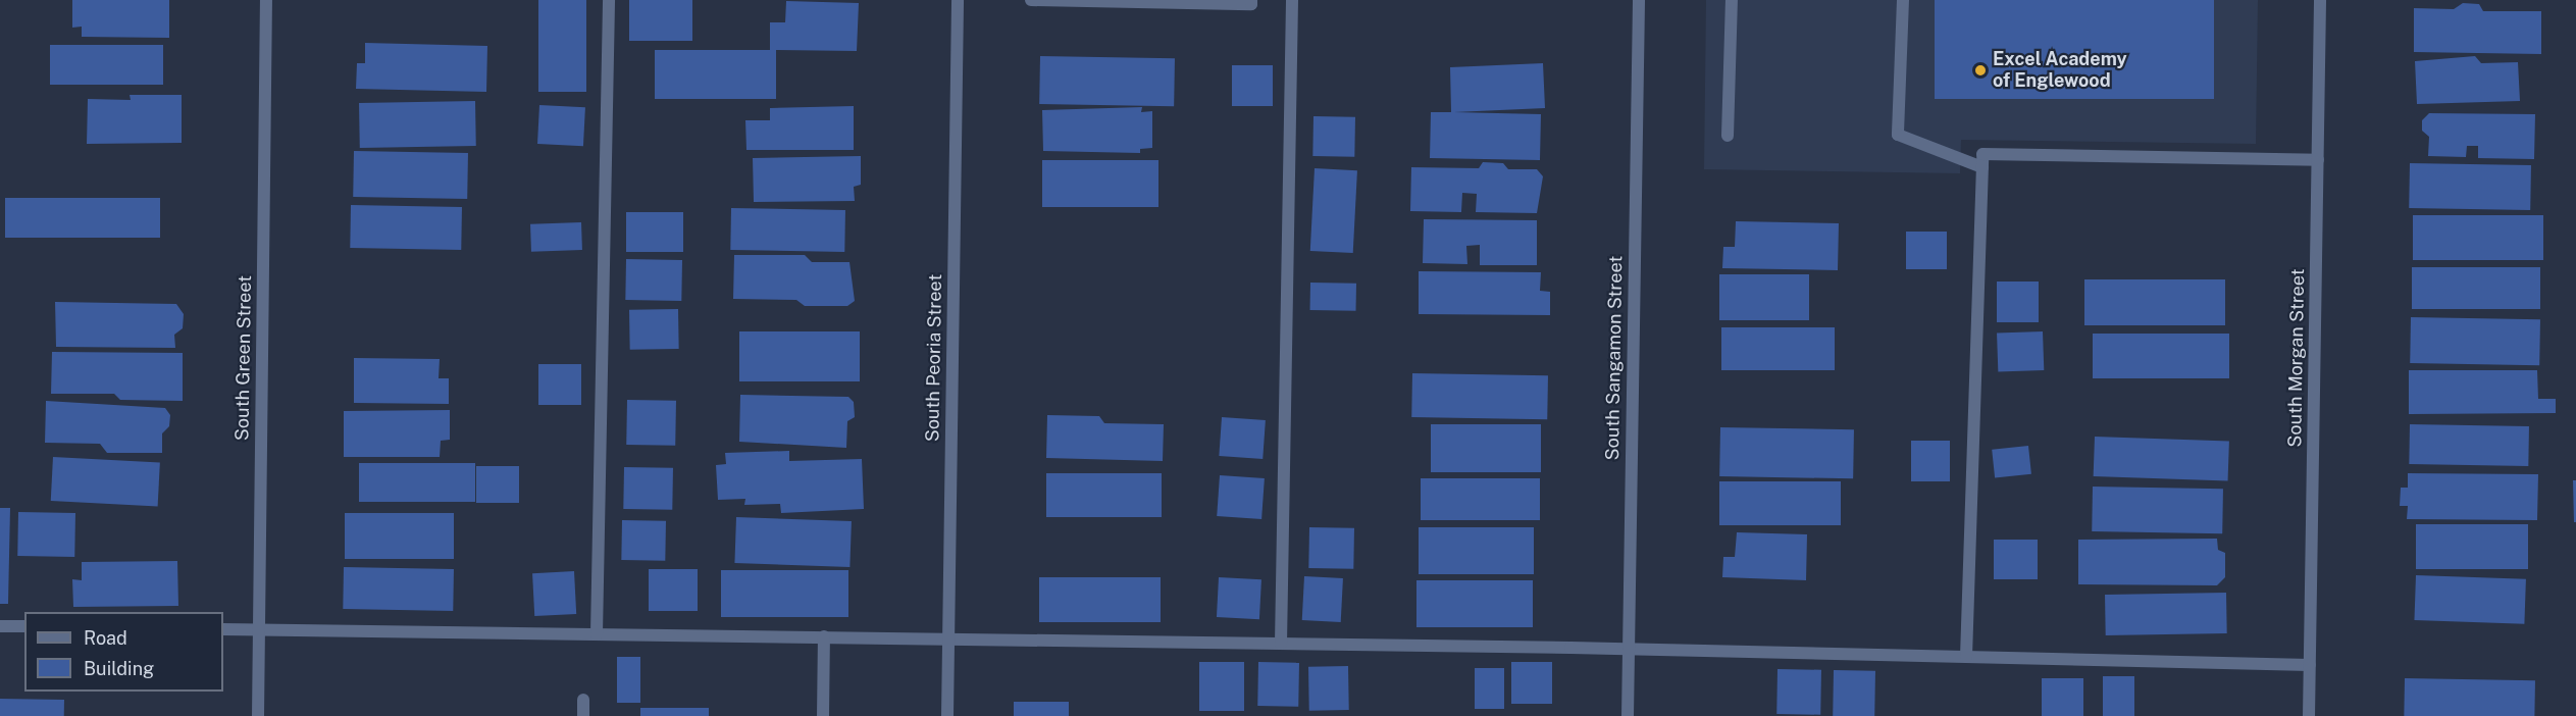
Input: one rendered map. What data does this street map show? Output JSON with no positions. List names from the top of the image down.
{
  "streets": {
    "street": [
      "South Green Street",
      "South Peoria Street",
      "South Sangamon Street",
      "South Morgan Street"
    ]
  },
  "places": ["Excel Academy of Englewood"],
  "legend": ["Road", "Building"]
}
